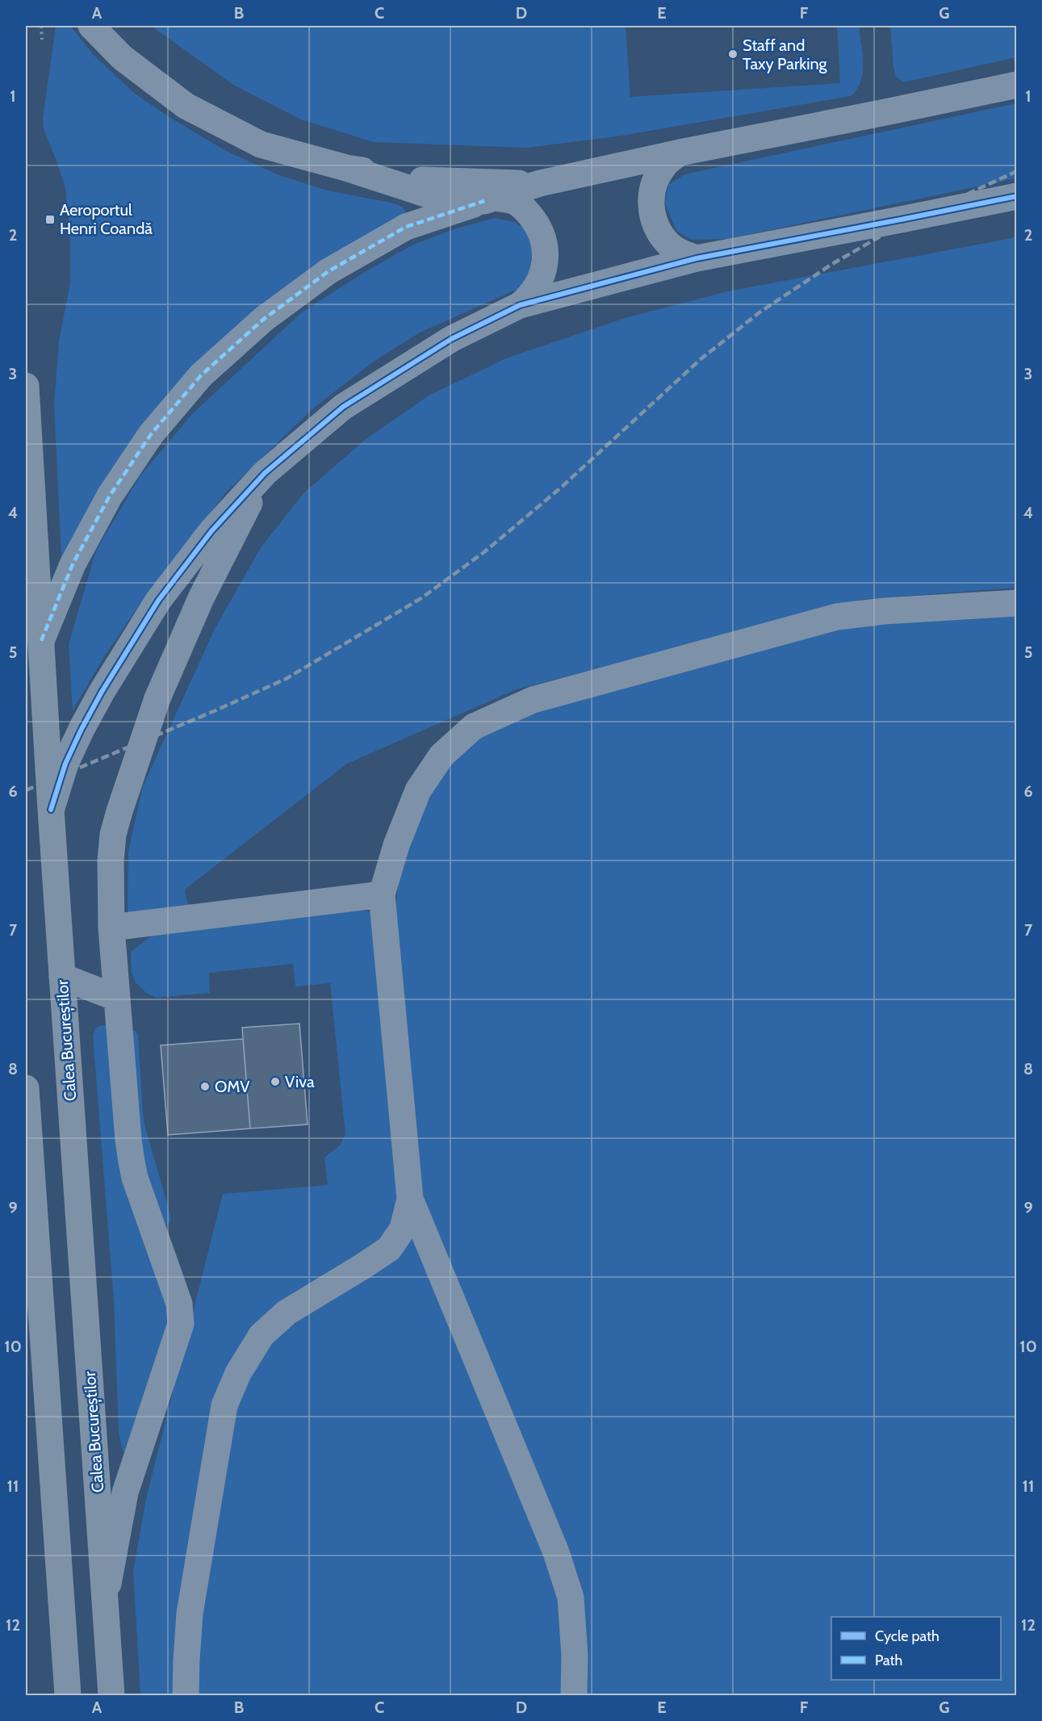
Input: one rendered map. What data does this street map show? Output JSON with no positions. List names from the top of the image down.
{
  "streets": {
    "highway": ["Calea Bucureștilor"]
  },
  "places": {
    "other": ["Staff and Taxy Parking", "Viva", "OMV"],
    "transit": ["Aeroportul Henri Coandă"]
  },
  "legend": ["Cycle path", "Path"],
  "grid": {
    "columns": [
      "A",
      "B",
      "C",
      "D",
      "E",
      "F",
      "G"
    ],
    "rows": [
      "1",
      "2",
      "3",
      "4",
      "5",
      "6",
      "7",
      "8",
      "9",
      "10",
      "11",
      "12"
    ]
  }
}
